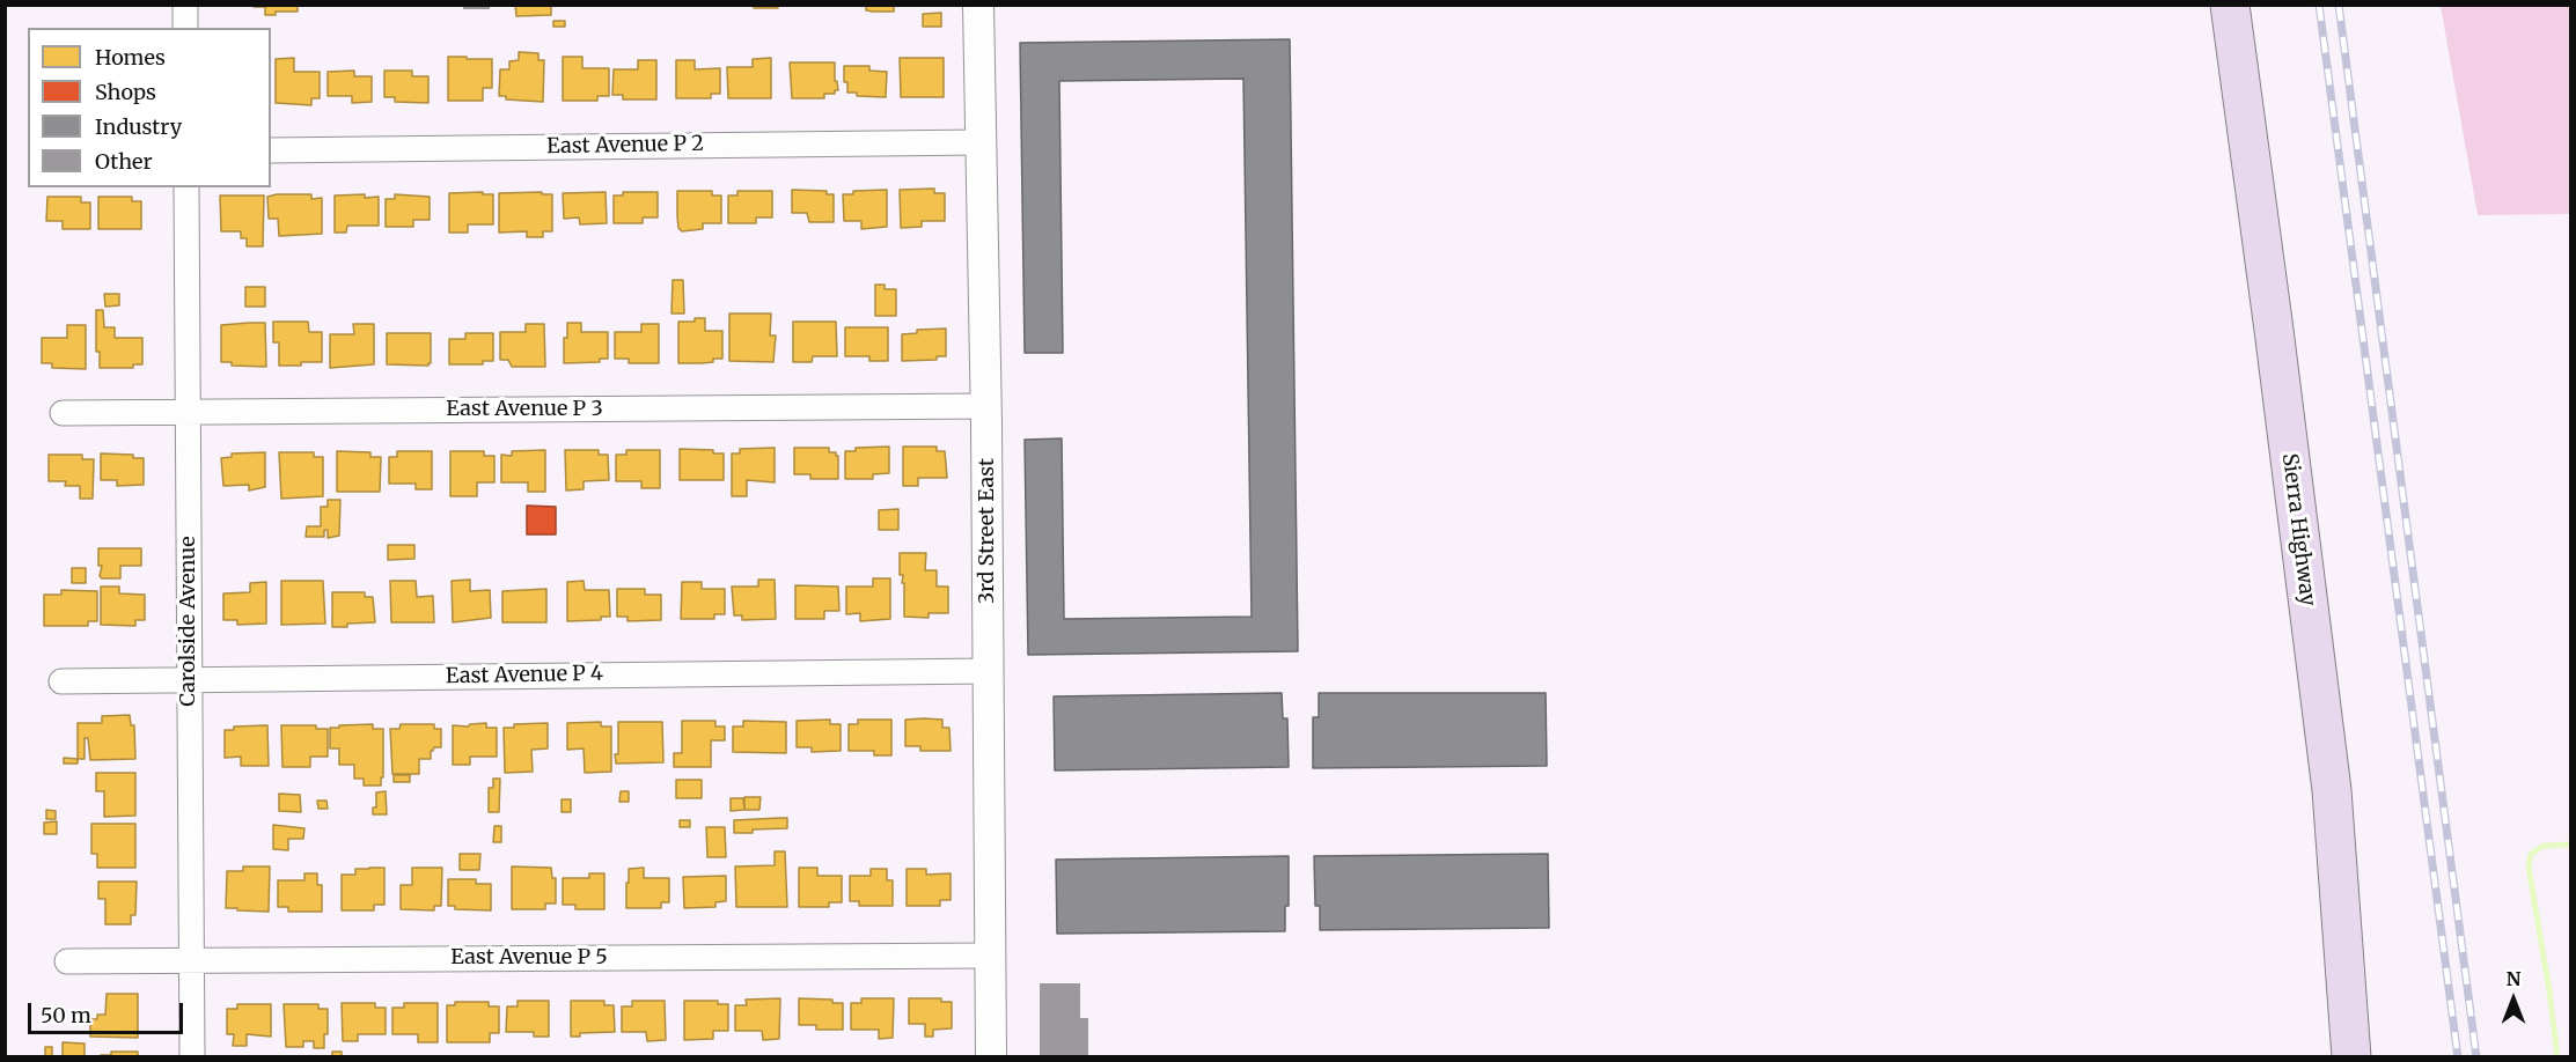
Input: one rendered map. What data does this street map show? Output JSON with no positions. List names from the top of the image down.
{
  "streets": {
    "main road": ["Sierra Highway"],
    "street": [
      "East Avenue P 2",
      "East Avenue P 3",
      "3rd Street East",
      "Carolside Avenue",
      "East Avenue P 4",
      "East Avenue P 5"
    ]
  },
  "crossings": [
    ["East Avenue P 2", "3rd Street East"],
    ["East Avenue P 3", "3rd Street East"],
    ["East Avenue P 3", "Carolside Avenue"],
    ["3rd Street East", "East Avenue P 4"],
    ["3rd Street East", "East Avenue P 5"],
    ["Carolside Avenue", "East Avenue P 4"],
    ["Carolside Avenue", "East Avenue P 5"]
  ],
  "legend": [
    "Homes",
    "Shops",
    "Industry",
    "Other"
  ],
  "scale_bar": "50 m",
  "north": "top"
}
